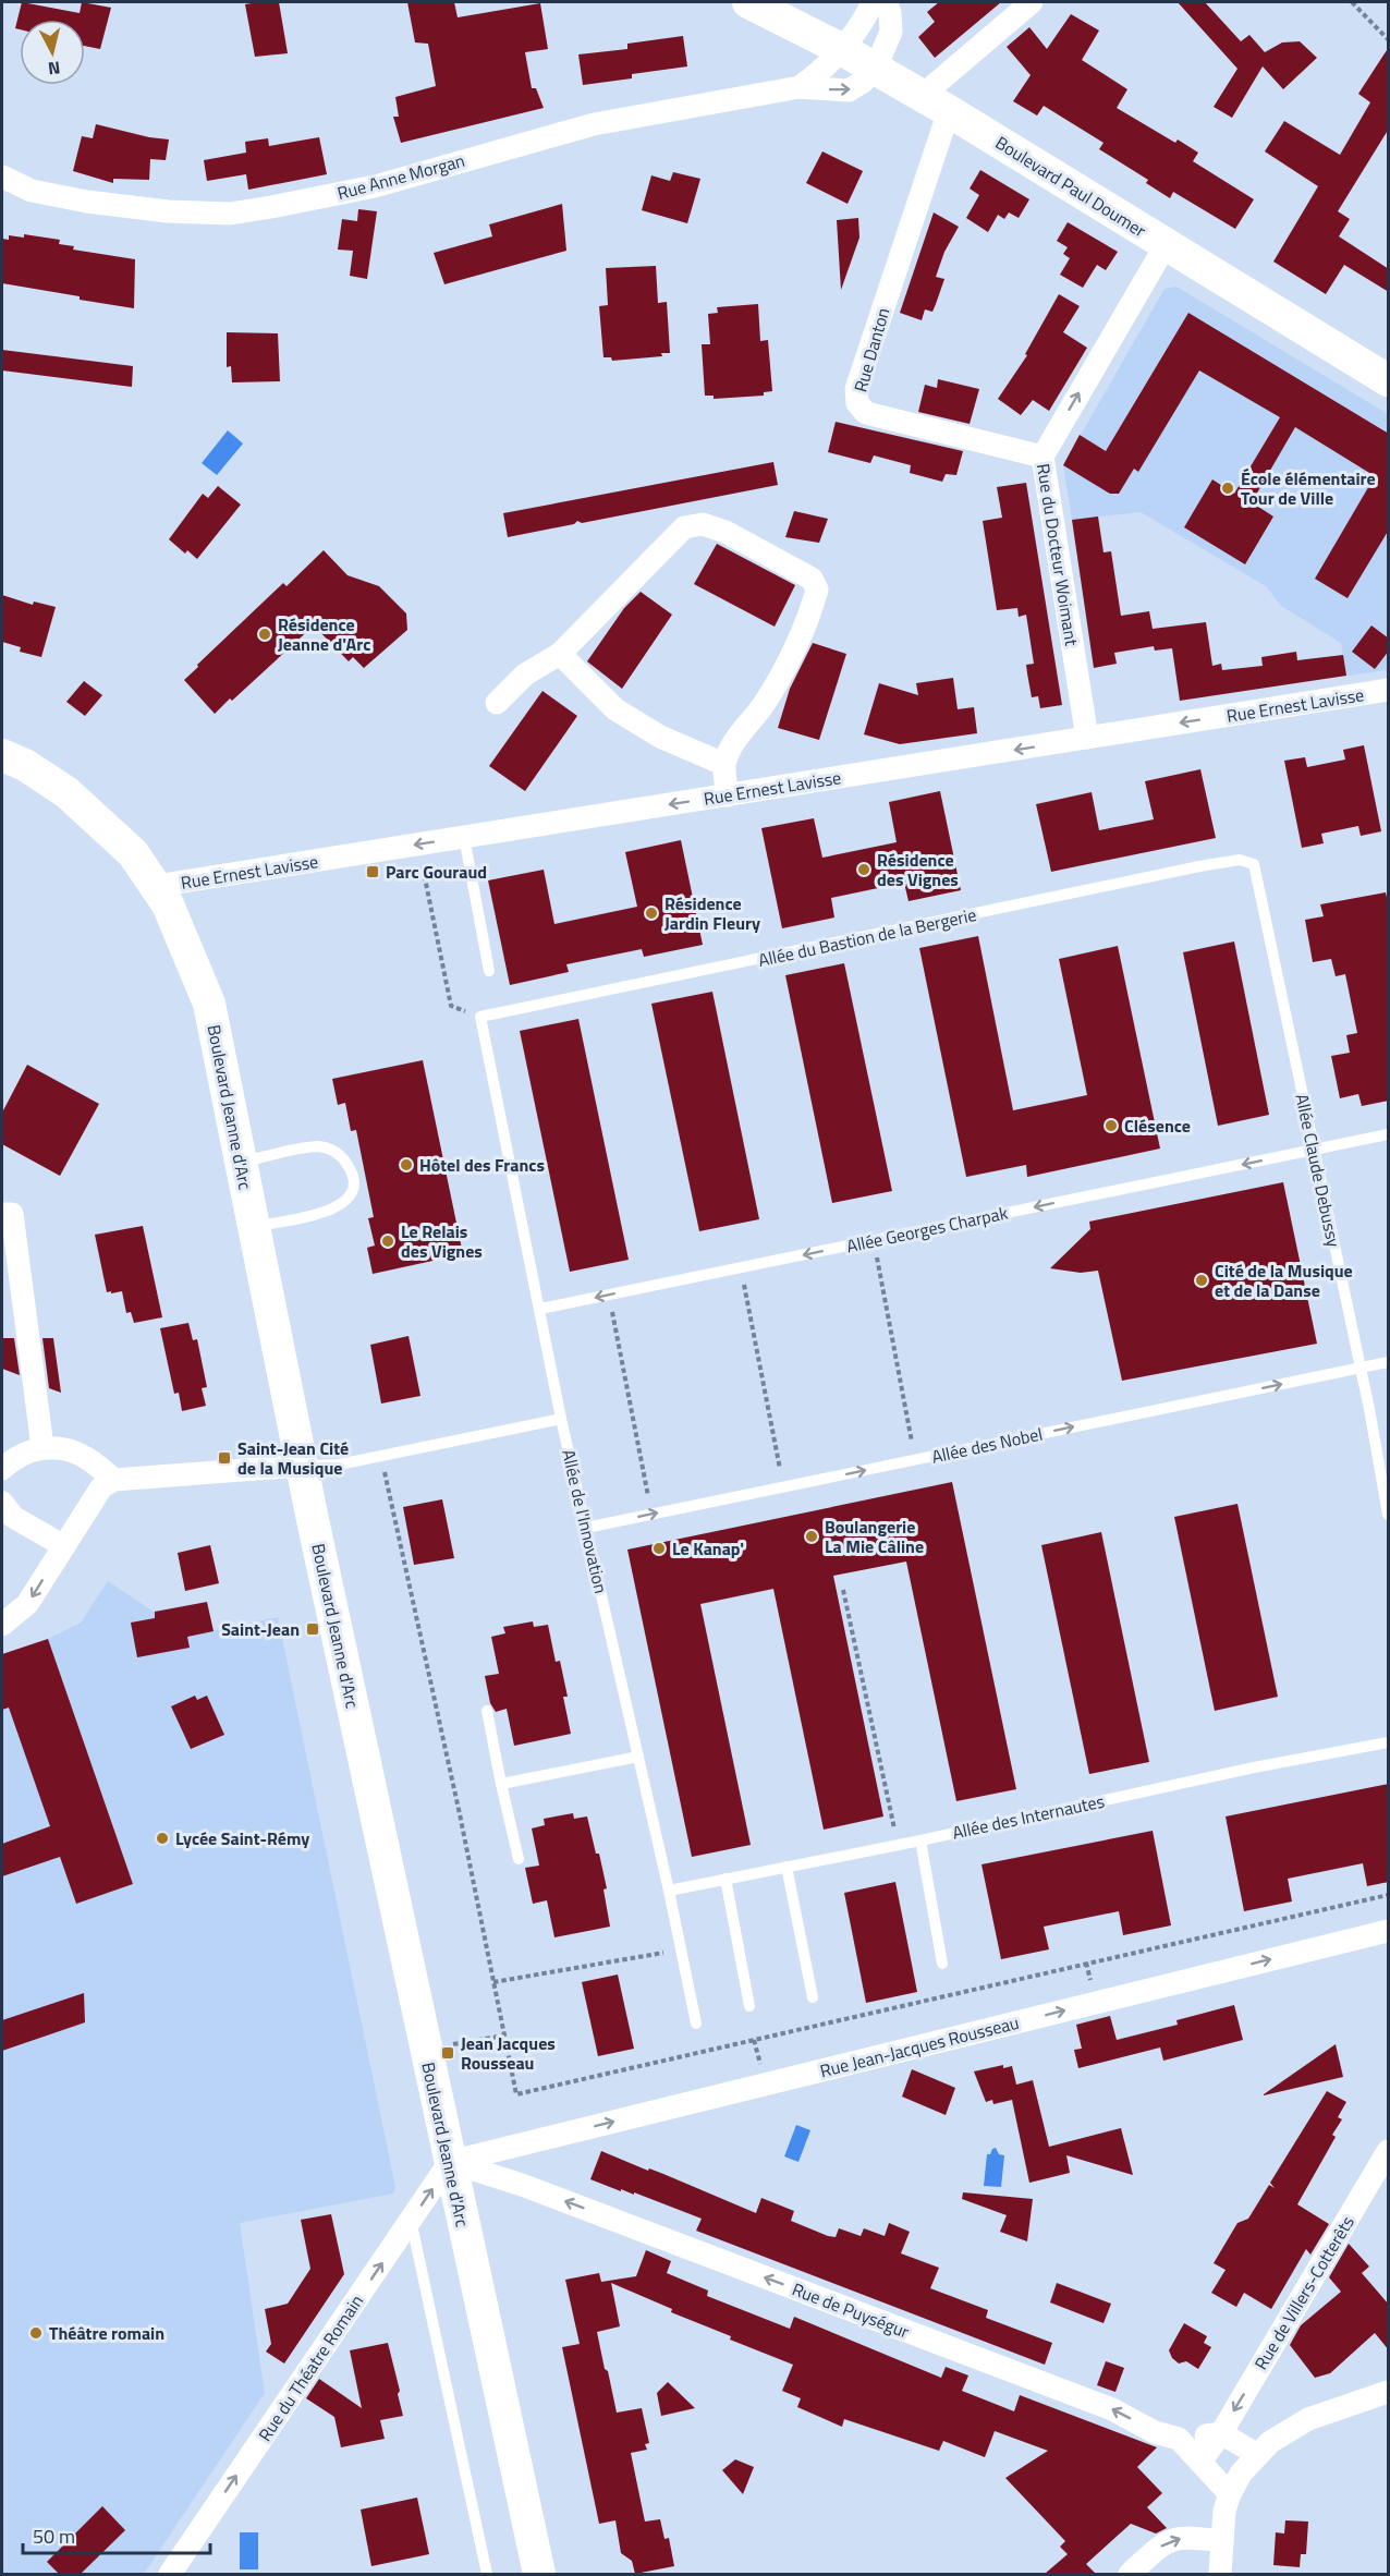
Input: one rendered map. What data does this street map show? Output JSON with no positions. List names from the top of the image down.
{
  "streets": {
    "street": [
      "Rue Anne Morgan",
      "Boulevard Paul Doumer",
      "Rue Danton",
      "Rue du Docteur Woimant",
      "Rue Ernest Lavisse",
      "Boulevard Jeanne d'Arc",
      "Rue Jean-Jacques Rousseau",
      "Rue de Villers-Cotterêts",
      "Rue de Puységur",
      "Rue du Théatre Romain"
    ],
    "lane": [
      "Allée du Bastion de la Bergerie",
      "Allée Claude Debussy",
      "Allée Georges Charpak",
      "Allée des Nobel",
      "Allée de l'Innovation",
      "Allée des Internautes"
    ]
  },
  "crossings": [
    ["Rue Anne Morgan", "Boulevard Paul Doumer"],
    ["Boulevard Paul Doumer", "Rue Danton"],
    ["Boulevard Paul Doumer", "Rue du Docteur Woimant"],
    ["Rue Danton", "Rue du Docteur Woimant"],
    ["Rue du Docteur Woimant", "Rue Ernest Lavisse"],
    ["Rue Ernest Lavisse", "Boulevard Jeanne d'Arc"],
    ["Allée du Bastion de la Bergerie", "Allée Claude Debussy"],
    ["Allée du Bastion de la Bergerie", "Allée de l'Innovation"],
    ["Boulevard Jeanne d'Arc", "Rue Jean-Jacques Rousseau"],
    ["Boulevard Jeanne d'Arc", "Rue de Puységur"],
    ["Boulevard Jeanne d'Arc", "Rue du Théatre Romain"],
    ["Allée Claude Debussy", "Allée Georges Charpak"],
    ["Allée Claude Debussy", "Allée des Nobel"],
    ["Allée Georges Charpak", "Allée de l'Innovation"],
    ["Allée des Nobel", "Allée de l'Innovation"],
    ["Allée de l'Innovation", "Allée des Internautes"],
    ["Rue Jean-Jacques Rousseau", "Rue de Puységur"],
    ["Rue Jean-Jacques Rousseau", "Rue du Théatre Romain"],
    ["Rue de Villers-Cotterêts", "Rue de Puységur"],
    ["Rue de Puységur", "Rue du Théatre Romain"]
  ],
  "one_way": [
    "Rue du Docteur Woimant",
    "Rue Ernest Lavisse",
    "Allée Georges Charpak",
    "Allée des Nobel",
    "Rue Jean-Jacques Rousseau",
    "Rue de Villers-Cotterêts",
    "Rue de Puységur",
    "Rue du Théatre Romain"
  ],
  "places": {
    "other": [
      "École élémentaire Tour de Ville",
      "Résidence Jeanne d'Arc",
      "Résidence des Vignes",
      "Résidence Jardin Fleury",
      "Clésence",
      "Hôtel des Francs",
      "Le Relais des Vignes",
      "Cité de la Musique et de la Danse",
      "Boulangerie La Mie Câline",
      "Le Kanap'",
      "Lycée Saint-Rémy",
      "Théâtre romain"
    ],
    "transit": [
      "Parc Gouraud",
      "Saint-Jean Cité de la Musique",
      "Saint-Jean",
      "Jean Jacques Rousseau"
    ]
  },
  "scale_bar": "50 m",
  "north": "bottom"
}
